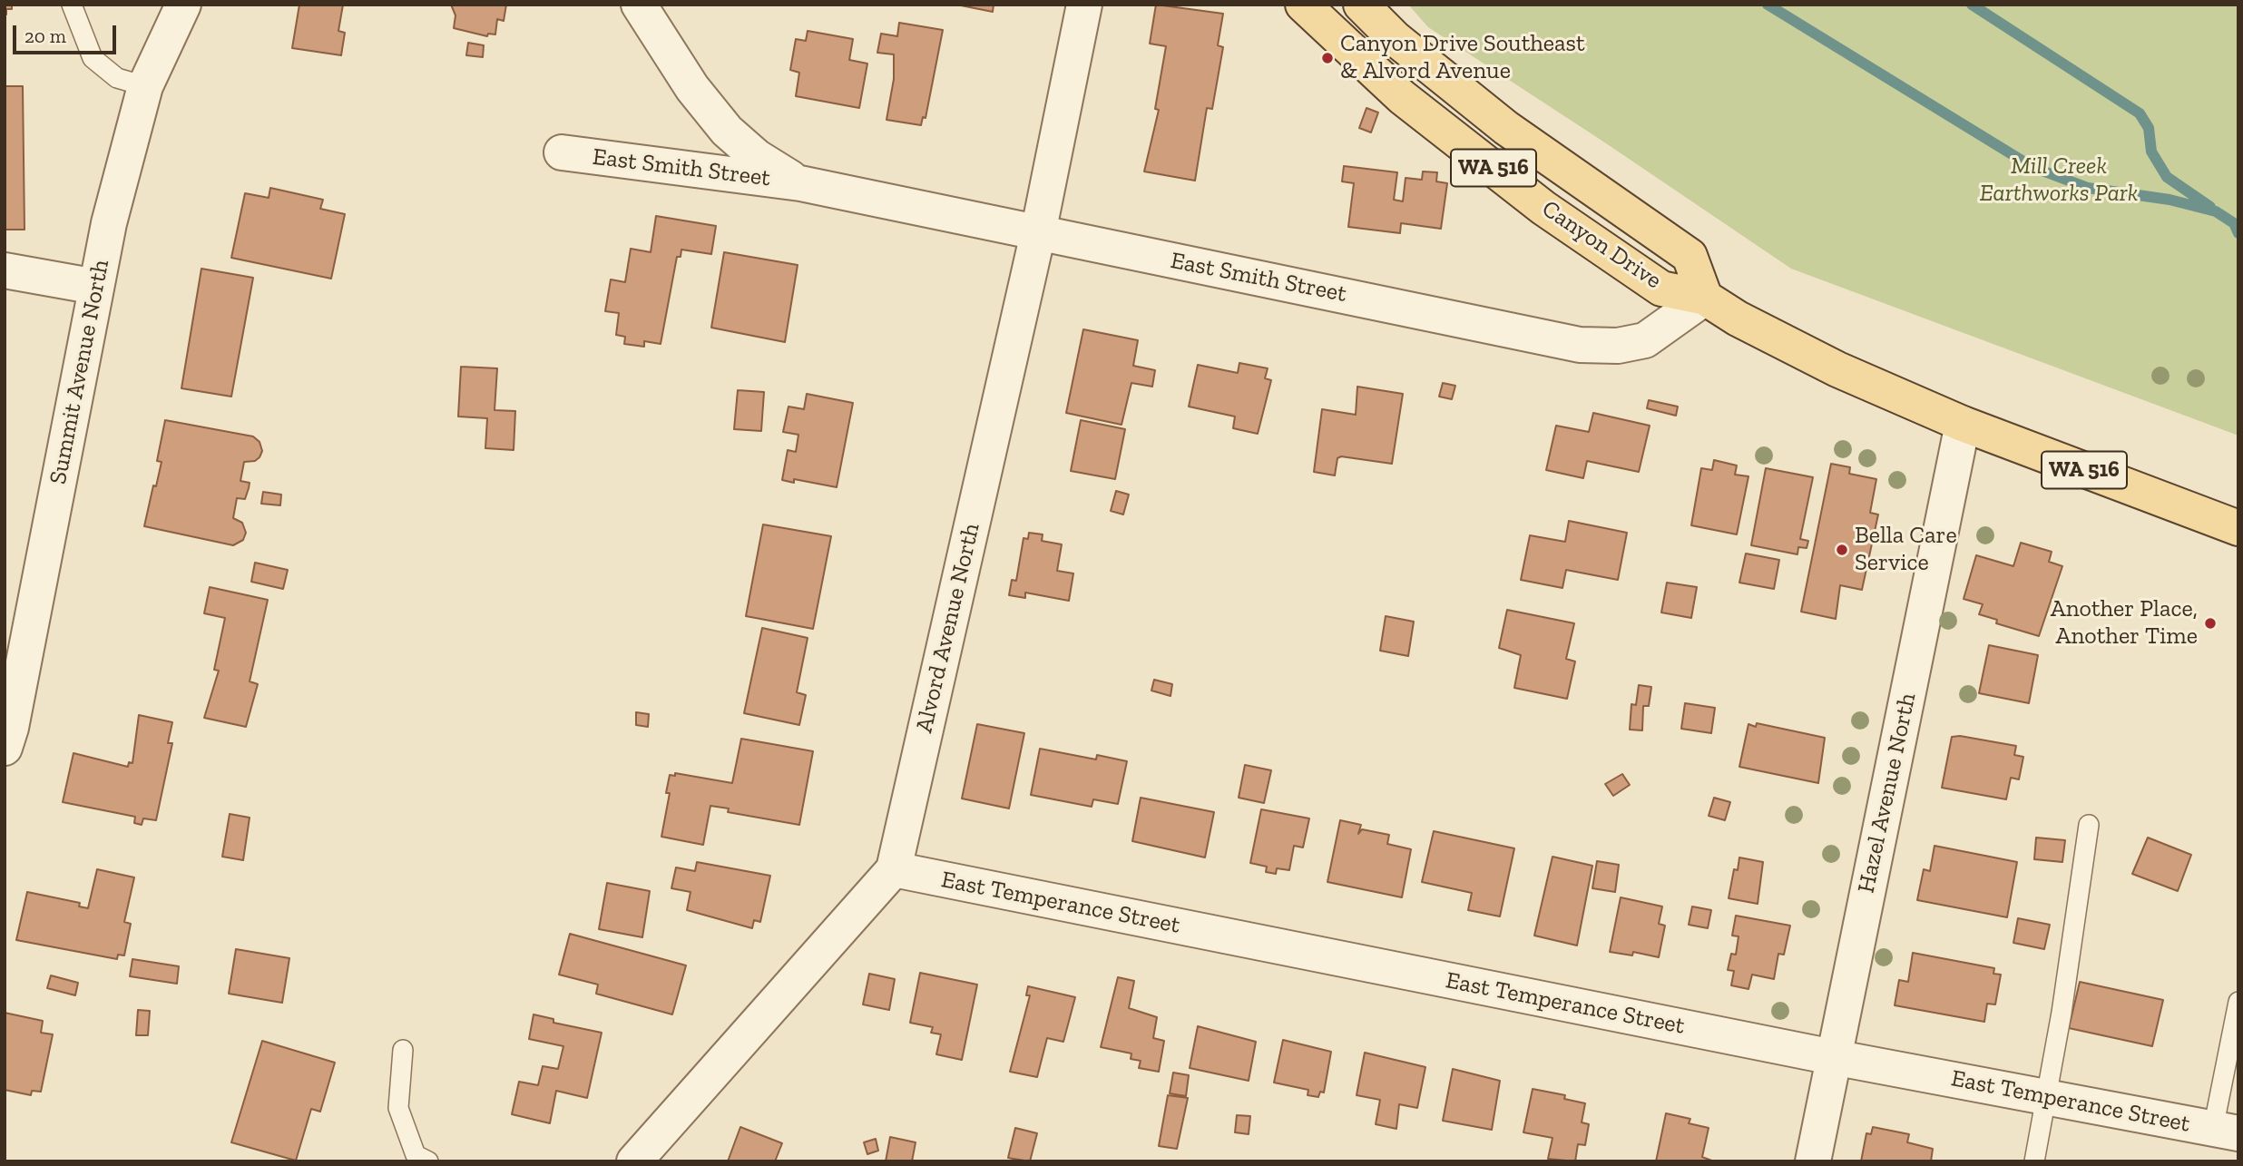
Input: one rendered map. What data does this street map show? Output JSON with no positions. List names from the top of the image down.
{
  "streets": {
    "main road": ["WA 516", "Canyon Drive"],
    "street": [
      "East Smith Street",
      "Summit Avenue North",
      "Alvord Avenue North",
      "Hazel Avenue North",
      "East Temperance Street"
    ]
  },
  "crossings": [
    ["East Smith Street", "Canyon Drive"],
    ["East Smith Street", "Alvord Avenue North"],
    ["WA 516", "Canyon Drive"],
    ["WA 516", "Hazel Avenue North"],
    ["Canyon Drive", "Hazel Avenue North"],
    ["Alvord Avenue North", "East Temperance Street"],
    ["Hazel Avenue North", "East Temperance Street"]
  ],
  "parks": ["Mill Creek Earthworks Park"],
  "places": ["Canyon Drive Southeast & Alvord Avenue", "Bella Care Service", "Another Place, Another Time"],
  "scale_bar": "20 m"
}
